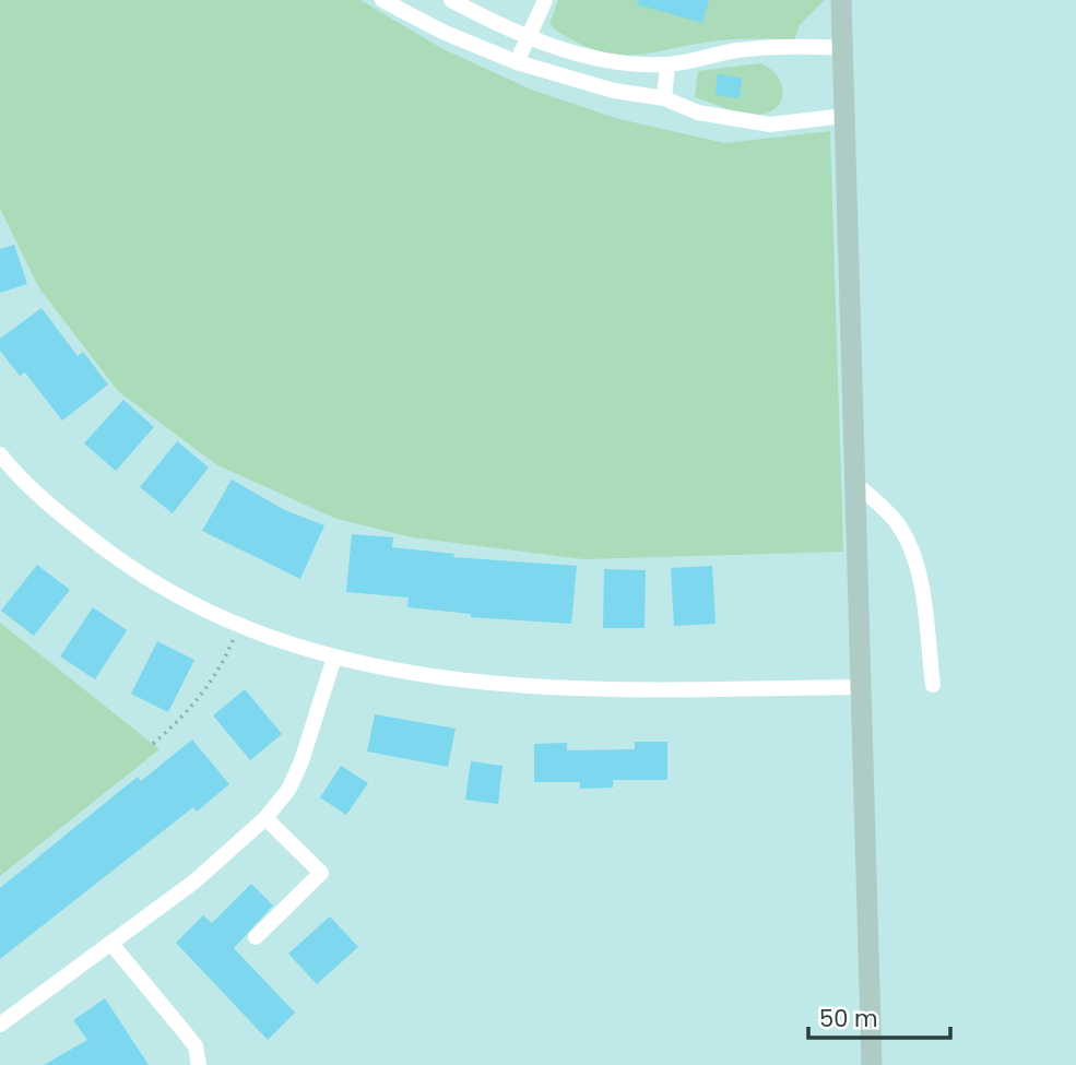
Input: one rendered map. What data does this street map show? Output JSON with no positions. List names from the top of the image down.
{
  "scale_bar": "50 m"
}
